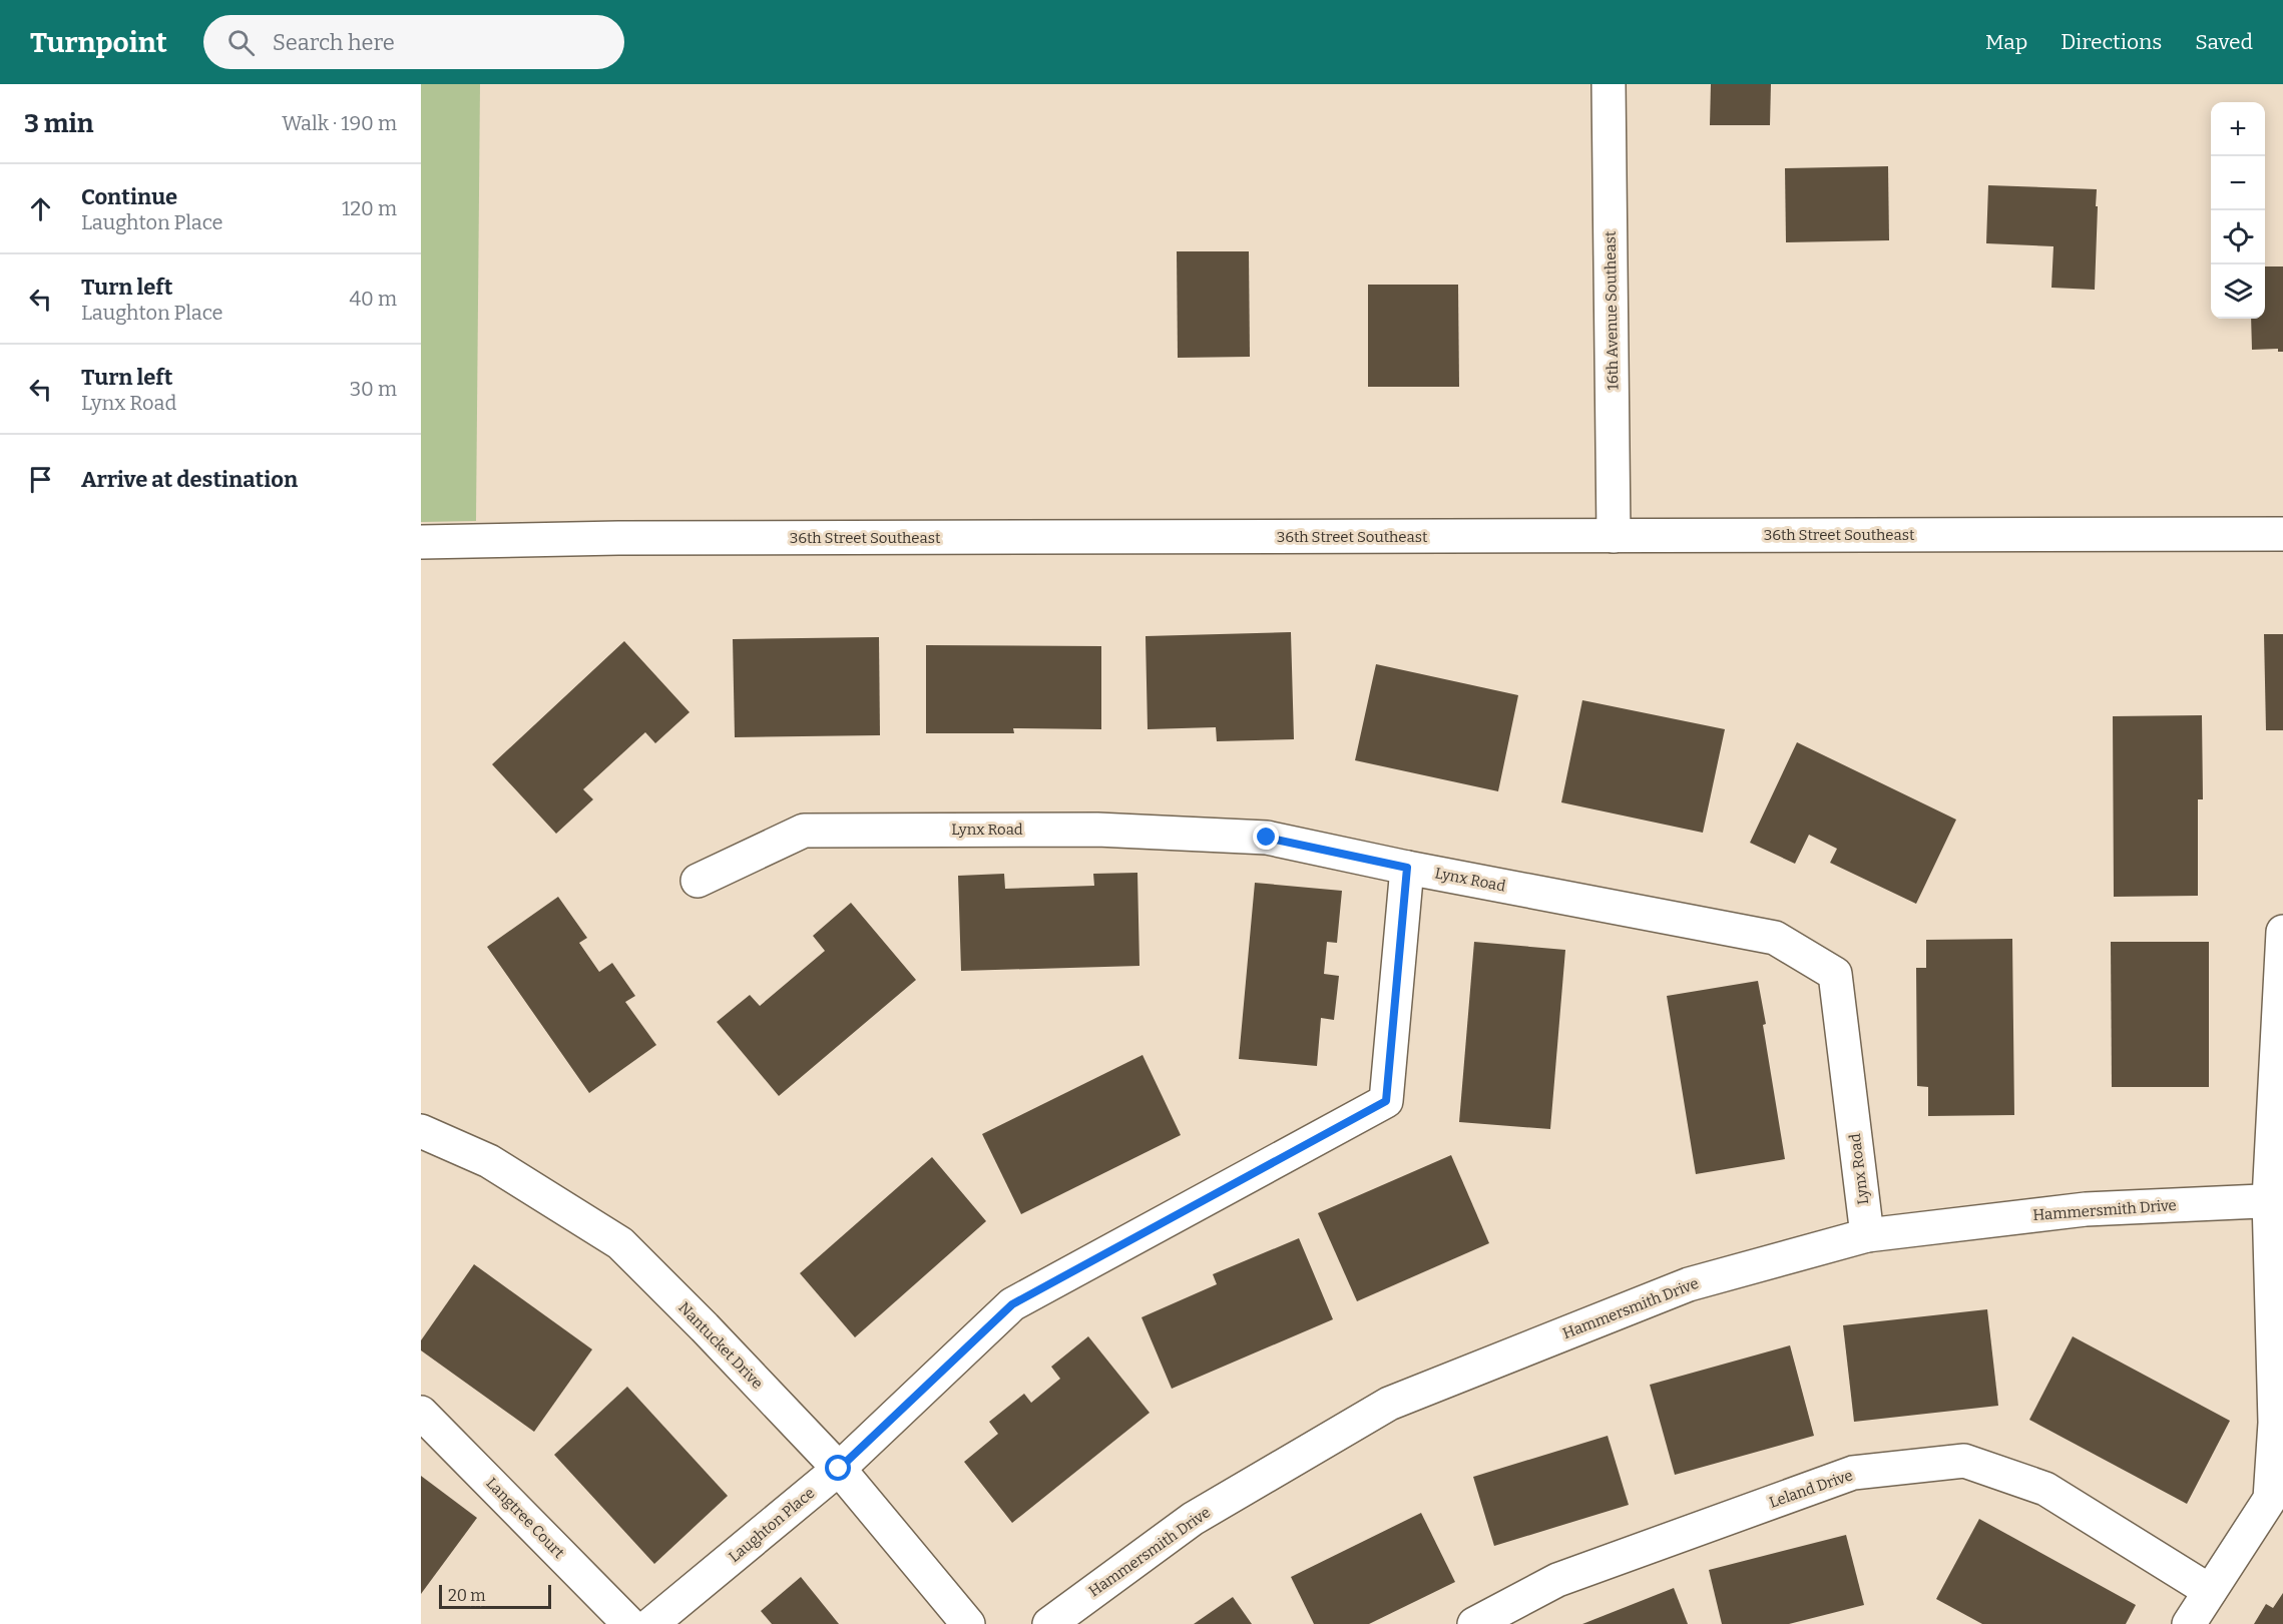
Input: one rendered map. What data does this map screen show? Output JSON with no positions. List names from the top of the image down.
{
  "streets": {
    "street": [
      "16th Avenue Southeast",
      "36th Street Southeast",
      "Lynx Road",
      "Hammersmith Drive",
      "Nantucket Drive",
      "Leland Drive",
      "Langtree Court",
      "Laughton Place"
    ]
  },
  "crossings": [
    ["16th Avenue Southeast", "36th Street Southeast"],
    ["Lynx Road", "Hammersmith Drive"],
    ["Lynx Road", "Laughton Place"],
    ["Nantucket Drive", "Laughton Place"]
  ],
  "scale_bar": "20 m",
  "page": {
    "header": "Turnpoint",
    "search": "Search here",
    "nav": ["Map", "Directions", "Saved"],
    "heading": ["3 min", "Walk · 190 m"],
    "map_buttons": ["+", "−"],
    "list": [
      ["Continue", "Laughton Place", "120 m"],
      ["Turn left", "Laughton Place", "40 m"],
      ["Turn left", "Lynx Road", "30 m"],
      "Arrive at destination"
    ],
    "scale": "20 m"
  }
}
